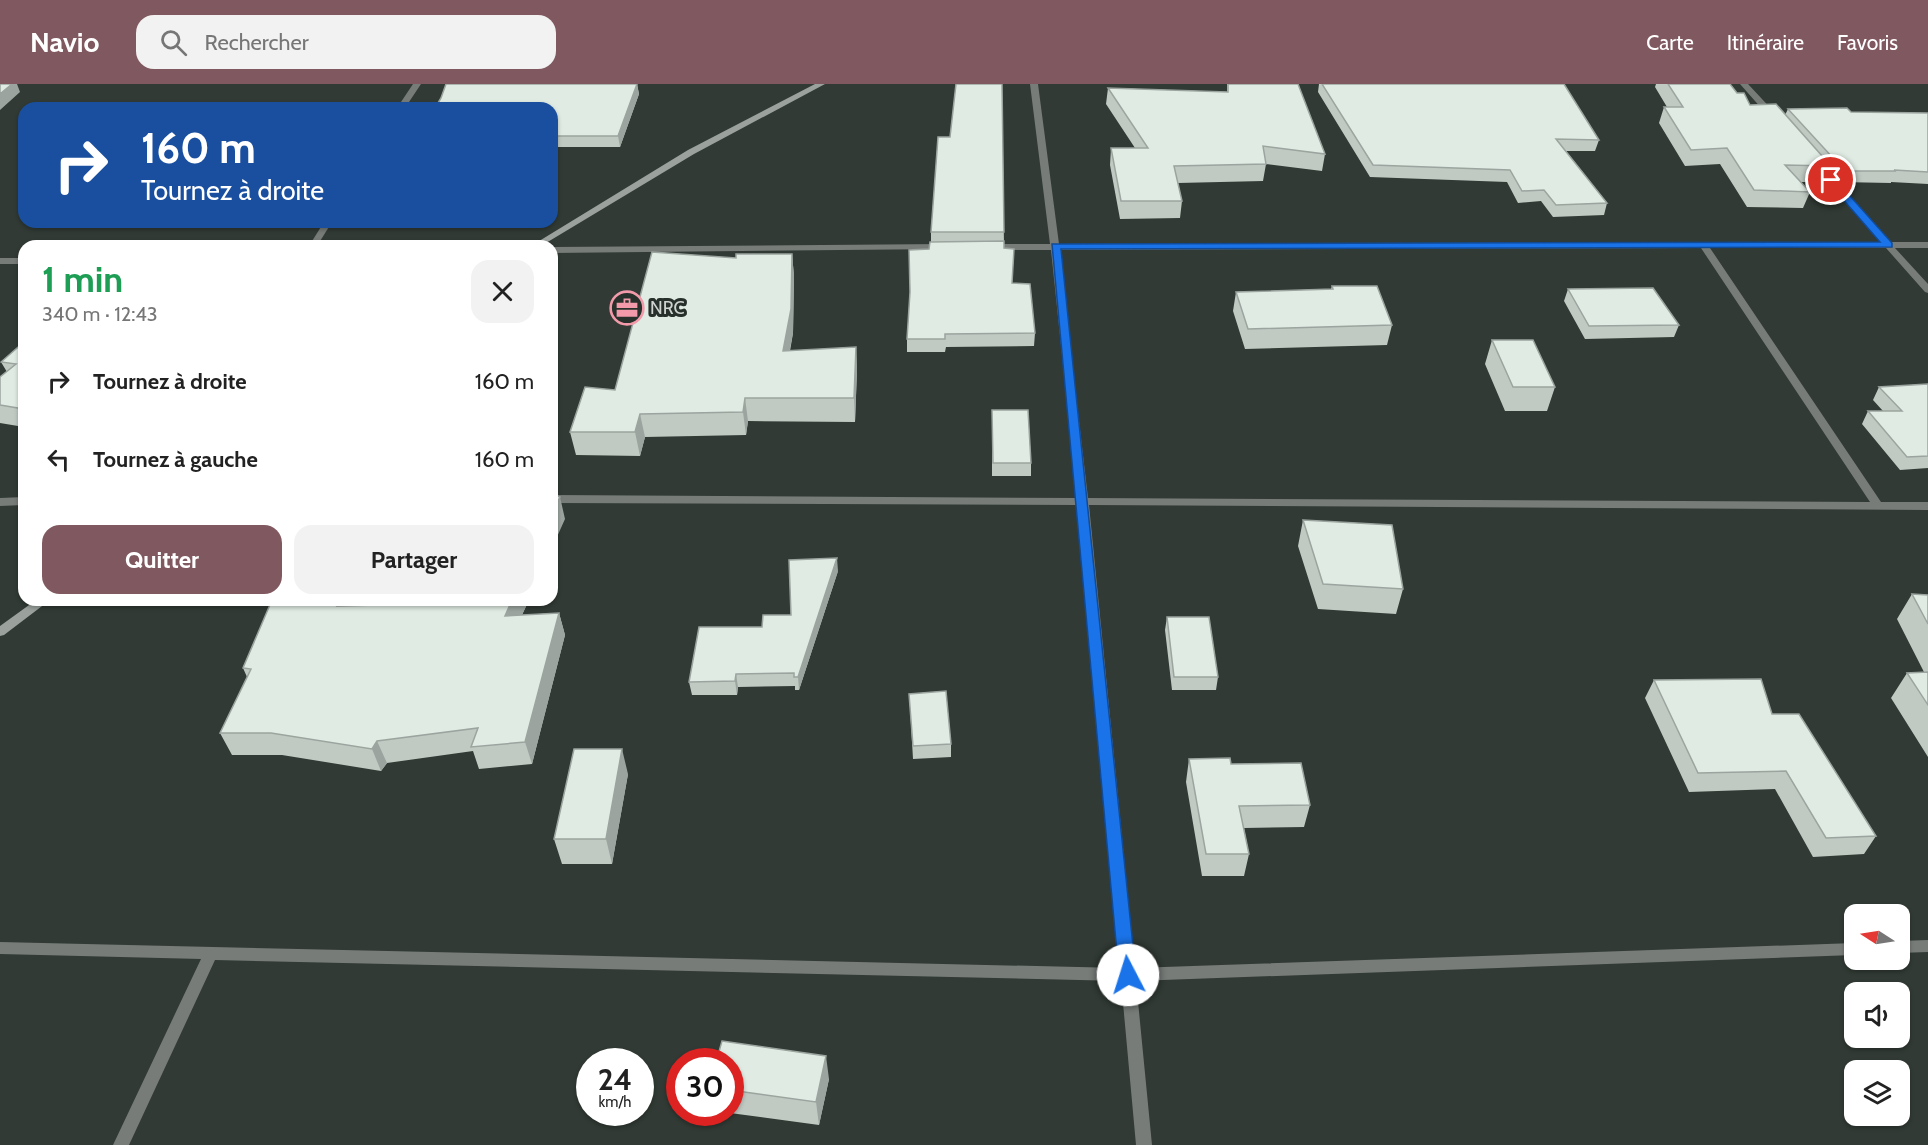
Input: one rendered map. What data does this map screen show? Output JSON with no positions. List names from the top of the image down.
{
  "places": {
    "office": ["NRC"]
  },
  "north": "left",
  "page": {
    "header": "Navio",
    "search": "Rechercher",
    "nav": ["Carte", "Itinéraire", "Favoris"],
    "turn": ["160 m", "Tournez à droite"],
    "heading": ["1 min", "340 m · 12:43"],
    "list": [
      {
        "name": "Tournez à droite",
        "value": "160 m"
      },
      {
        "name": "Tournez à gauche",
        "value": "160 m"
      }
    ],
    "buttons": ["Quitter", "Partager"],
    "speed": "24 km/h",
    "limit": "30"
  }
}
